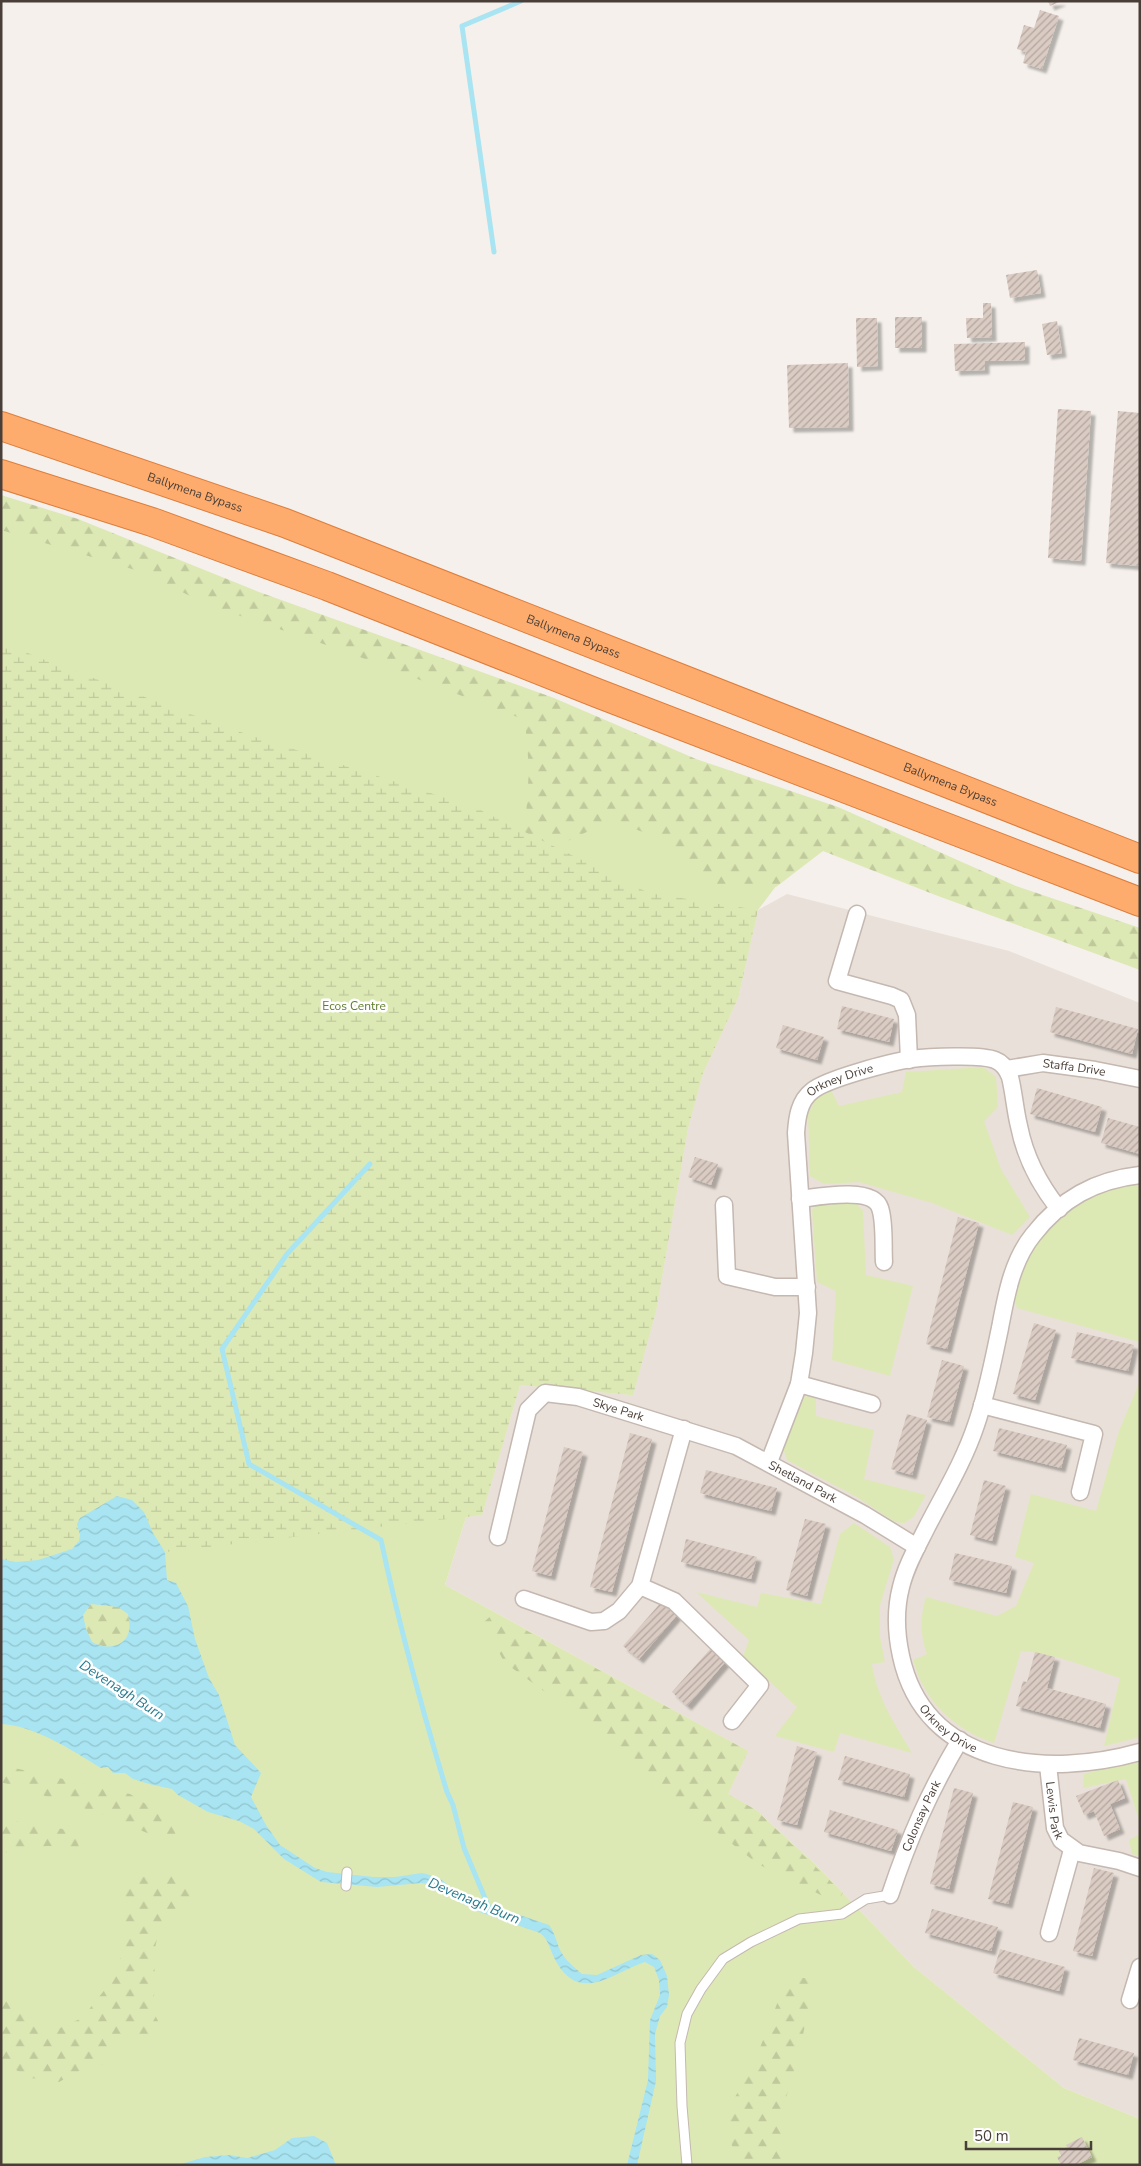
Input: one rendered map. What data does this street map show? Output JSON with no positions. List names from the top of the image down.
{
  "streets": {
    "highway": ["Ballymena Bypass"],
    "street": [
      "Staffa Drive",
      "Orkney Drive",
      "Skye Park",
      "Shetland Park",
      "Lewis Park",
      "Colonsay Park"
    ]
  },
  "crossings": [
    ["Staffa Drive", "Orkney Drive"],
    ["Orkney Drive", "Shetland Park"],
    ["Orkney Drive", "Lewis Park"],
    ["Orkney Drive", "Colonsay Park"],
    ["Skye Park", "Shetland Park"]
  ],
  "water": ["Devenagh Burn"],
  "parks": ["Ecos Centre"],
  "scale_bar": "50 m"
}
